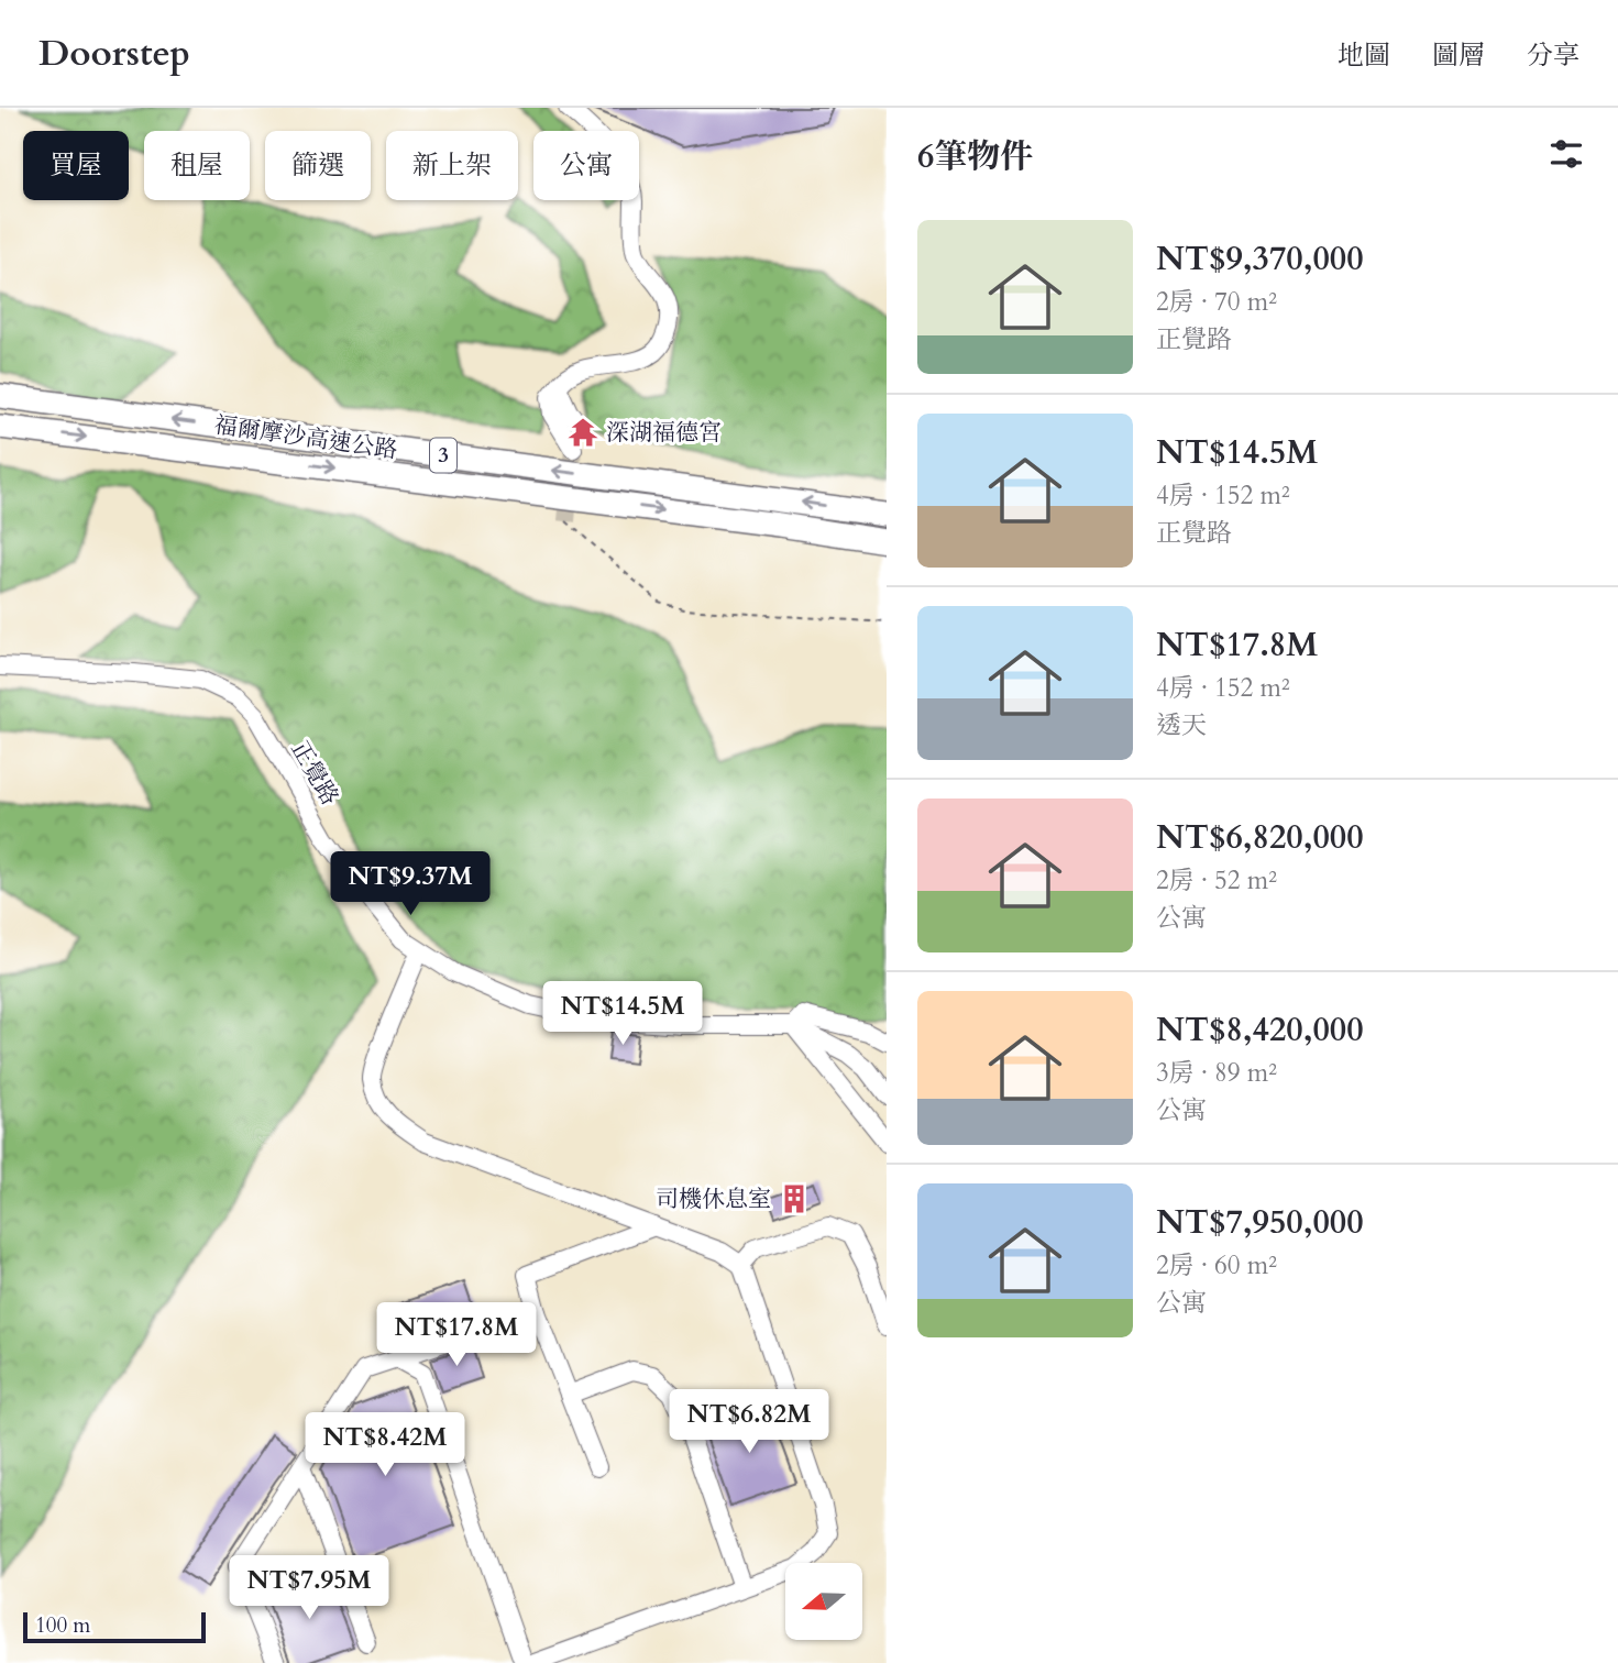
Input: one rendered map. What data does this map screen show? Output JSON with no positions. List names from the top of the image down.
{
  "streets": {
    "highway": ["福爾摩沙高速公路", "3"],
    "street": ["正覺路"]
  },
  "places": {
    "temple": ["深湖福德宮"],
    "building": ["司機休息室"]
  },
  "scale_bar": "100 m",
  "north": "left",
  "page": {
    "header": "Doorstep",
    "nav": ["地圖", "圖層", "分享"],
    "heading": "6筆物件",
    "chip": [
      "買屋",
      "租屋",
      "篩選",
      "新上架",
      "公寓"
    ],
    "list": [
      {
        "name": "NT$9,370,000",
        "note": "2房 · 70 m² · 正覺路"
      },
      {
        "name": "NT$14.5M",
        "note": "4房 · 152 m² · 正覺路"
      },
      {
        "name": "NT$17.8M",
        "note": "4房 · 152 m² · 透天"
      },
      {
        "name": "NT$6,820,000",
        "note": "2房 · 52 m² · 公寓"
      },
      {
        "name": "NT$8,420,000",
        "note": "3房 · 89 m² · 公寓"
      },
      {
        "name": "NT$7,950,000",
        "note": "2房 · 60 m² · 公寓"
      }
    ],
    "price": [
      "NT$9.37M",
      "NT$14.5M",
      "NT$17.8M",
      "NT$6.82M",
      "NT$8.42M",
      "NT$7.95M"
    ],
    "scale": "100 m"
  }
}
